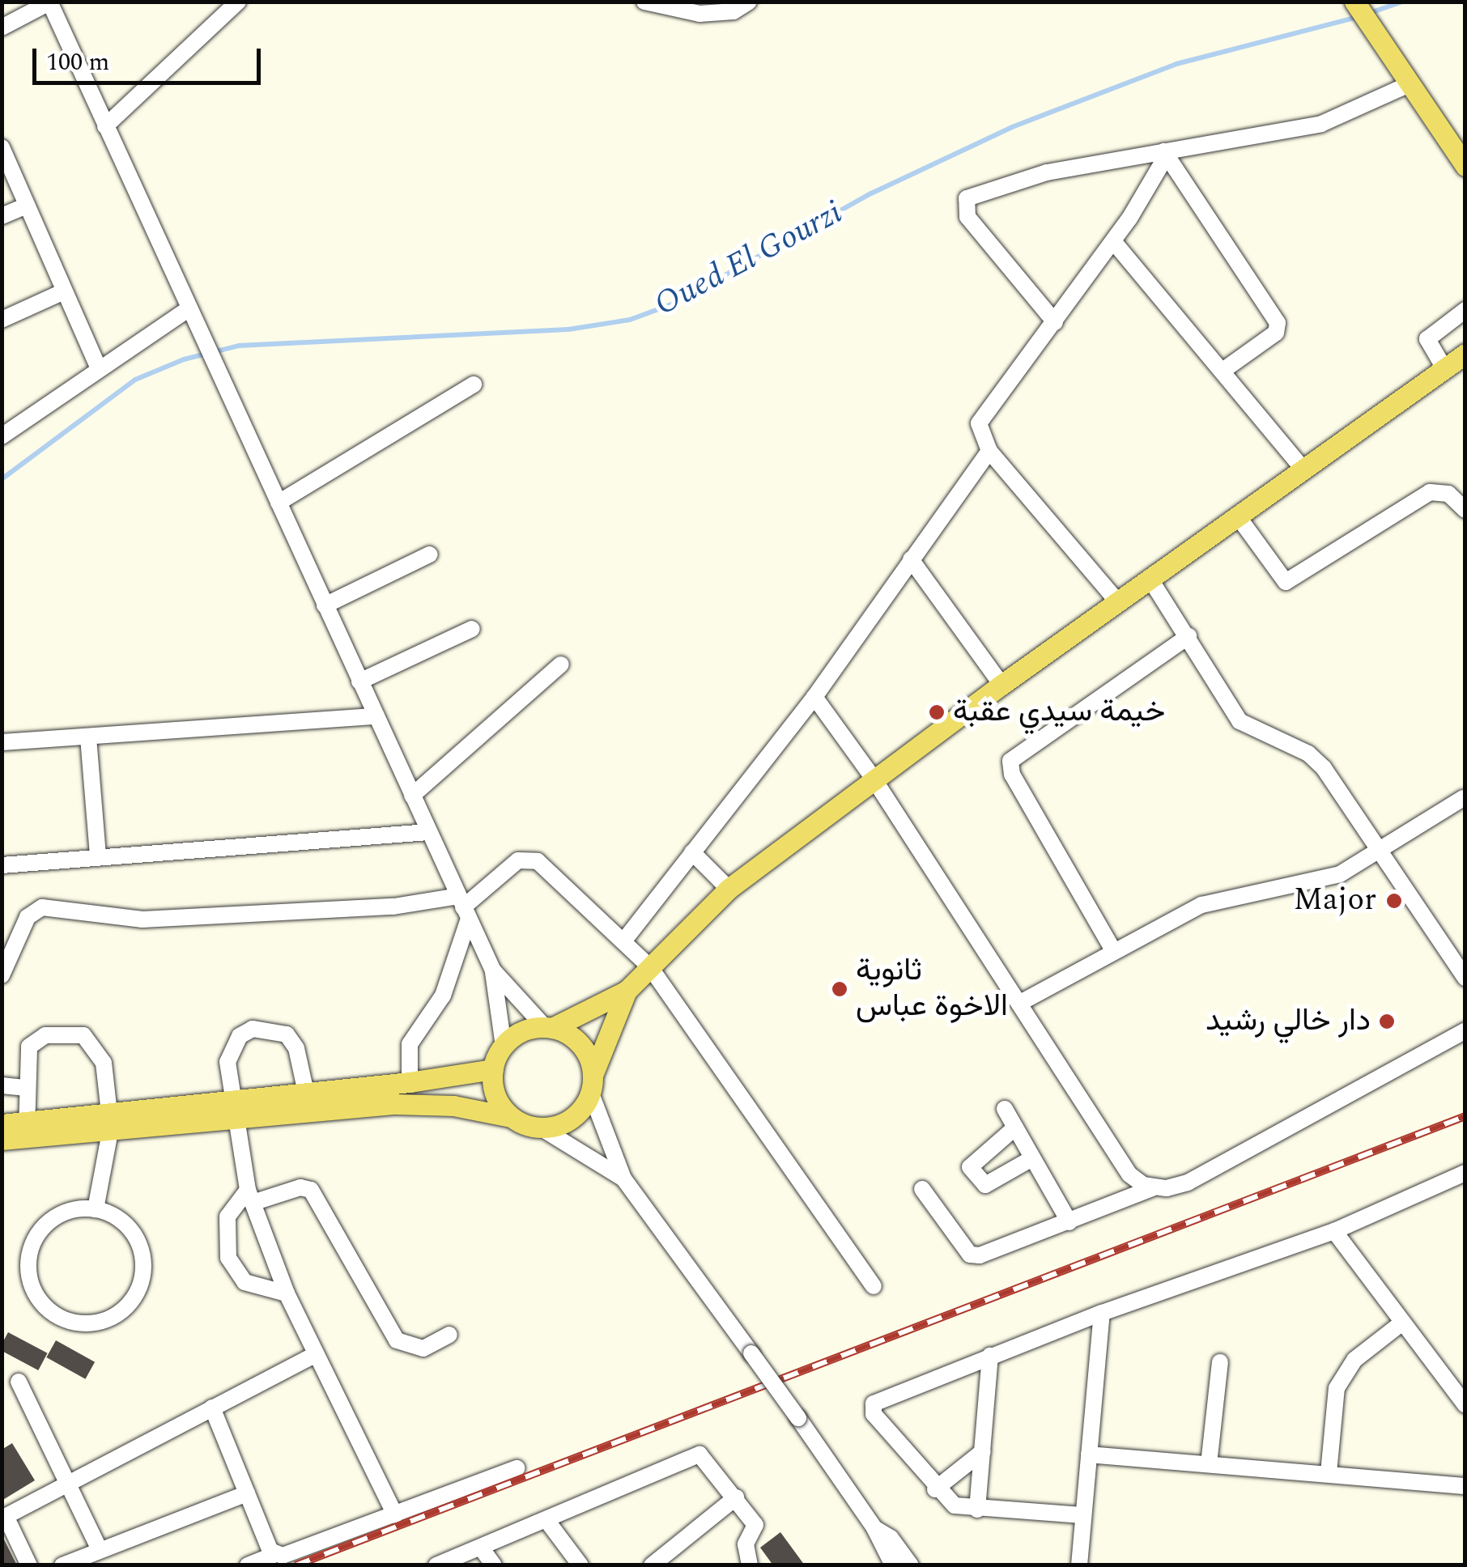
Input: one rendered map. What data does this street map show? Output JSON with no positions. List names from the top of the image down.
{
  "water": ["Oued El Gourzi"],
  "places": [
    "خيمة سيدي عقبة",
    "Major",
    "ثانوية الاخوة عباس",
    "دار خالي رشيد"
  ],
  "scale_bar": "100 m"
}
